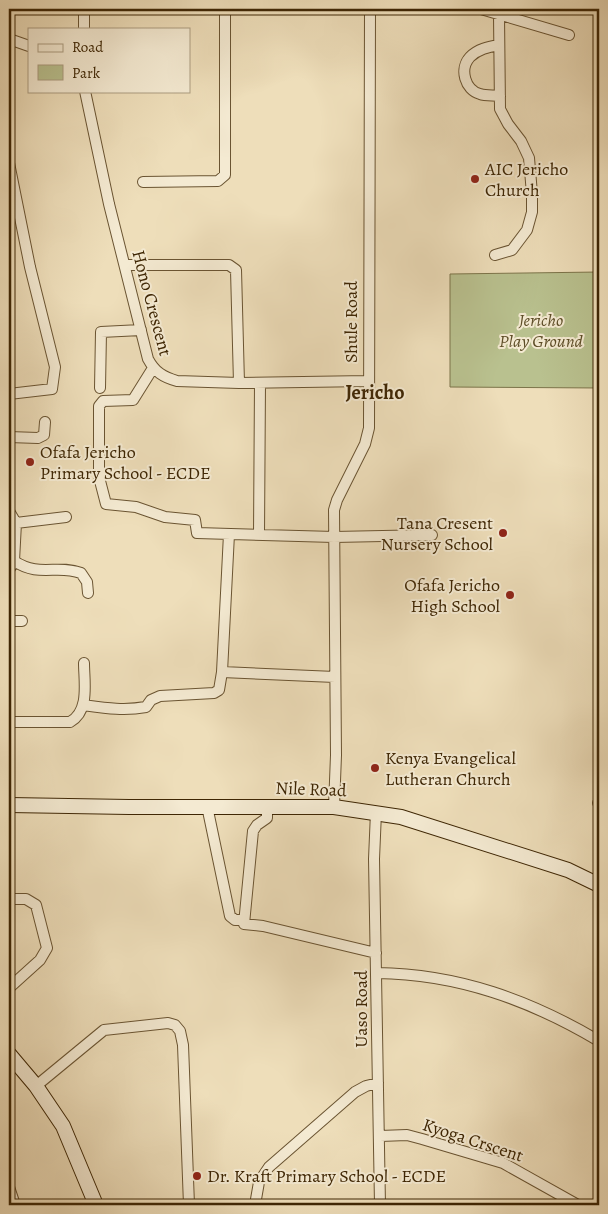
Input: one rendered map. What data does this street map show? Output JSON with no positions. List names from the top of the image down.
{
  "streets": {
    "street": [
      "Hono Crescent",
      "Shule Road",
      "Nile Road",
      "Uaso Road",
      "Kyoga Crscent"
    ]
  },
  "crossings": [
    ["Hono Crescent", "Shule Road"],
    ["Shule Road", "Nile Road"],
    ["Nile Road", "Uaso Road"],
    ["Uaso Road", "Kyoga Crscent"]
  ],
  "districts": ["Jericho"],
  "parks": ["Jericho Play Ground"],
  "places": [
    "AIC Jericho Church",
    "Ofafa Jericho Primary School - ECDE",
    "Tana Cresent Nursery School",
    "Ofafa Jericho High School",
    "Kenya Evangelical Lutheran Church",
    "Dr. Kraft Primary School - ECDE"
  ],
  "legend": ["Road", "Park"]
}
